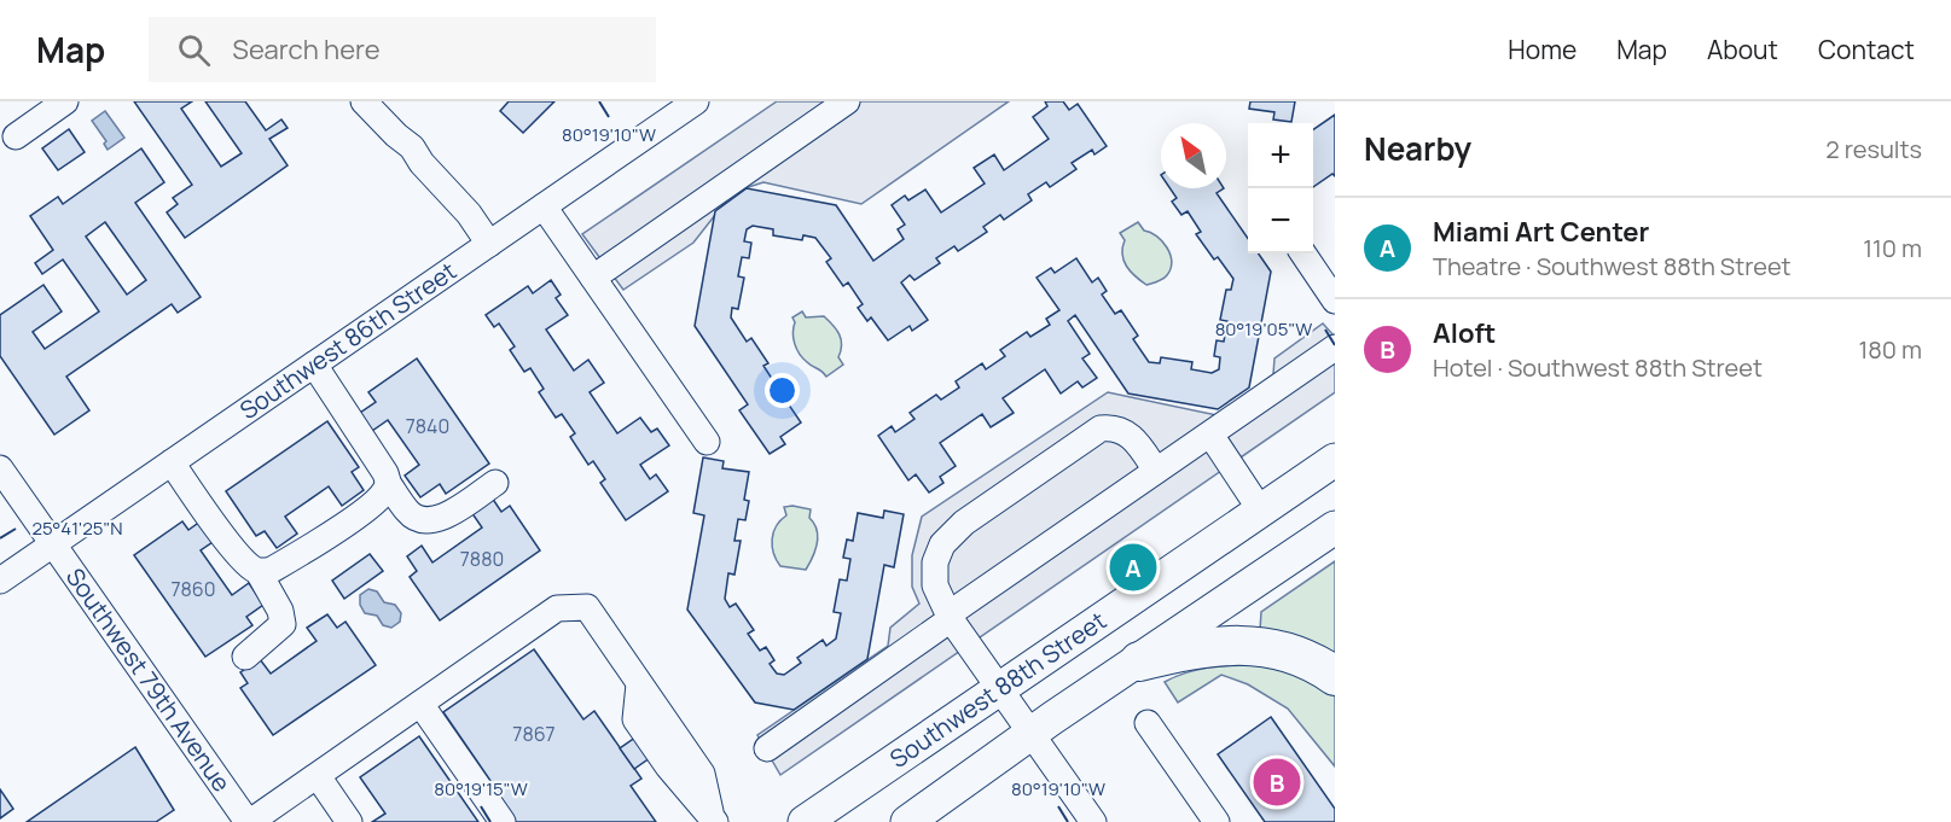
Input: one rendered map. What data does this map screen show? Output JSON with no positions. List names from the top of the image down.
{
  "streets": {
    "main road": ["Southwest 88th Street"],
    "street": ["Southwest 86th Street", "Southwest 79th Avenue"]
  },
  "crossings": [
    ["Southwest 86th Street", "Southwest 79th Avenue"]
  ],
  "house_numbers": [
    "7840",
    "7880",
    "7860",
    "7867"
  ],
  "north": "top left",
  "page": {
    "header": "Map",
    "search": "Search here",
    "nav": [
      "Home",
      "Map",
      "About",
      "Contact"
    ],
    "heading": ["Nearby", "2 results"],
    "map_buttons": ["+", "−"],
    "list": [
      {
        "mark": "A",
        "name": "Miami Art Center",
        "note": "Theatre · Southwest 88th Street",
        "value": "110 m"
      },
      {
        "mark": "B",
        "name": "Aloft",
        "note": "Hotel · Southwest 88th Street",
        "value": "180 m"
      }
    ],
    "pins": ["A", "B"]
  },
  "coordinates": [
    "80°19'10\"W",
    "80°19'05\"W",
    "25°41'25\"N",
    "80°19'15\"W"
  ]
}
